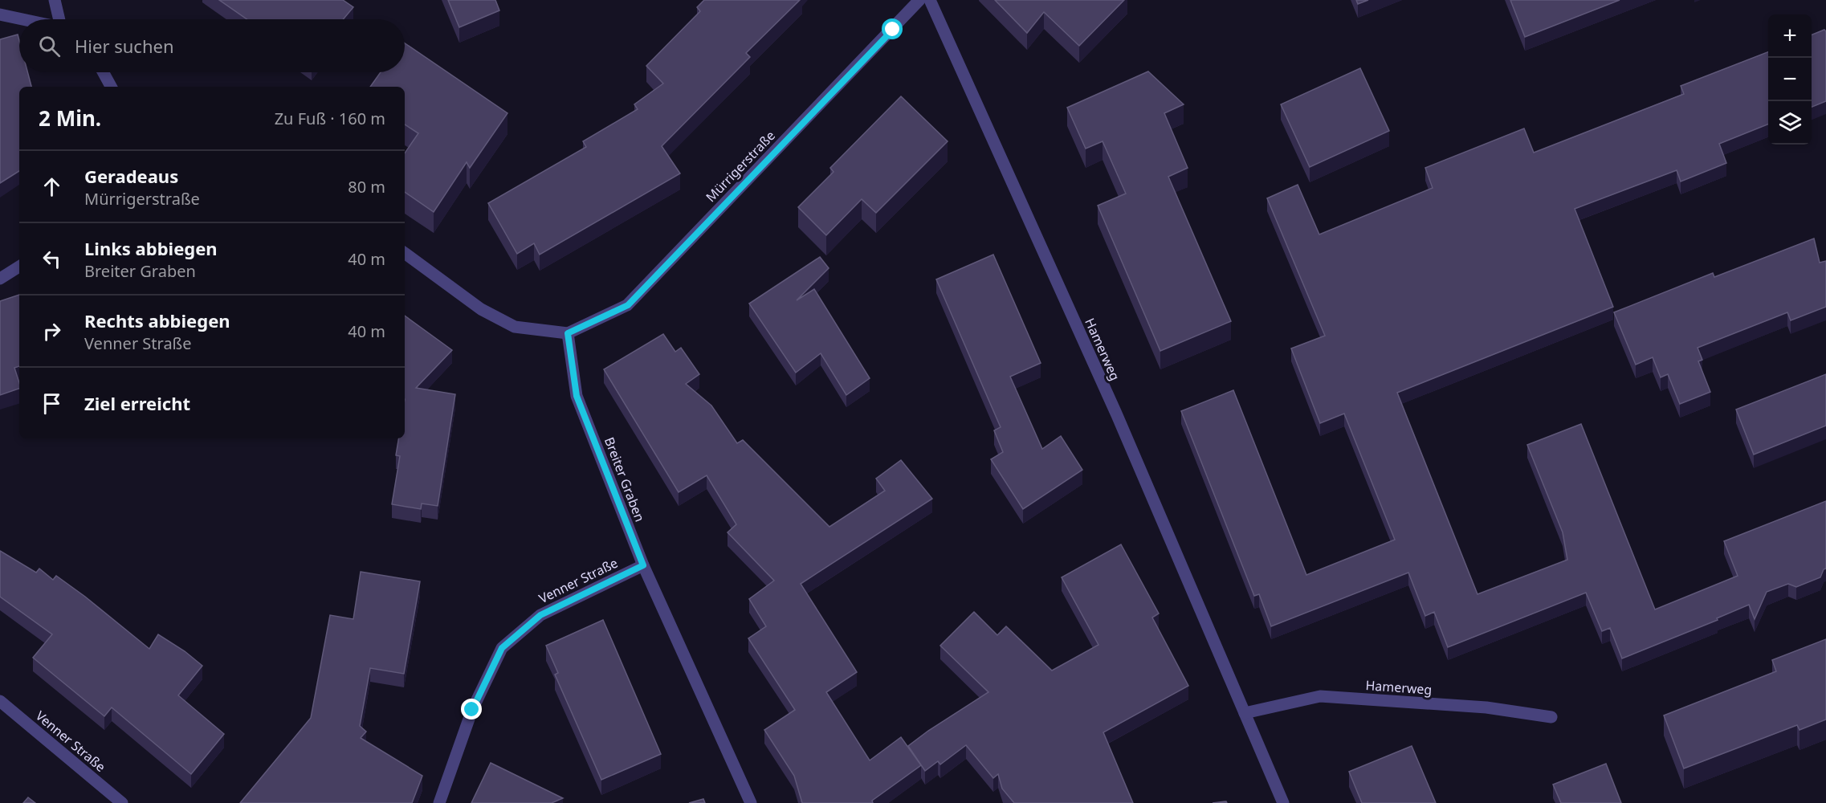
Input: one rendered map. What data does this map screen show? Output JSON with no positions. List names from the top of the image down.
{
  "streets": {
    "street": [
      "Mürrigerstraße",
      "Hamerweg",
      "Breiter Graben",
      "Venner Straße"
    ]
  },
  "crossings": [
    ["Mürrigerstraße", "Breiter Graben"],
    ["Breiter Graben", "Venner Straße"]
  ],
  "page": {
    "map_buttons": ["+", "−"],
    "search": "Hier suchen",
    "heading": ["2 Min.", "Zu Fuß · 160 m"],
    "list": [
      ["Geradeaus", "Mürrigerstraße", "80 m"],
      ["Links abbiegen", "Breiter Graben", "40 m"],
      ["Rechts abbiegen", "Venner Straße", "40 m"],
      "Ziel erreicht"
    ]
  }
}
